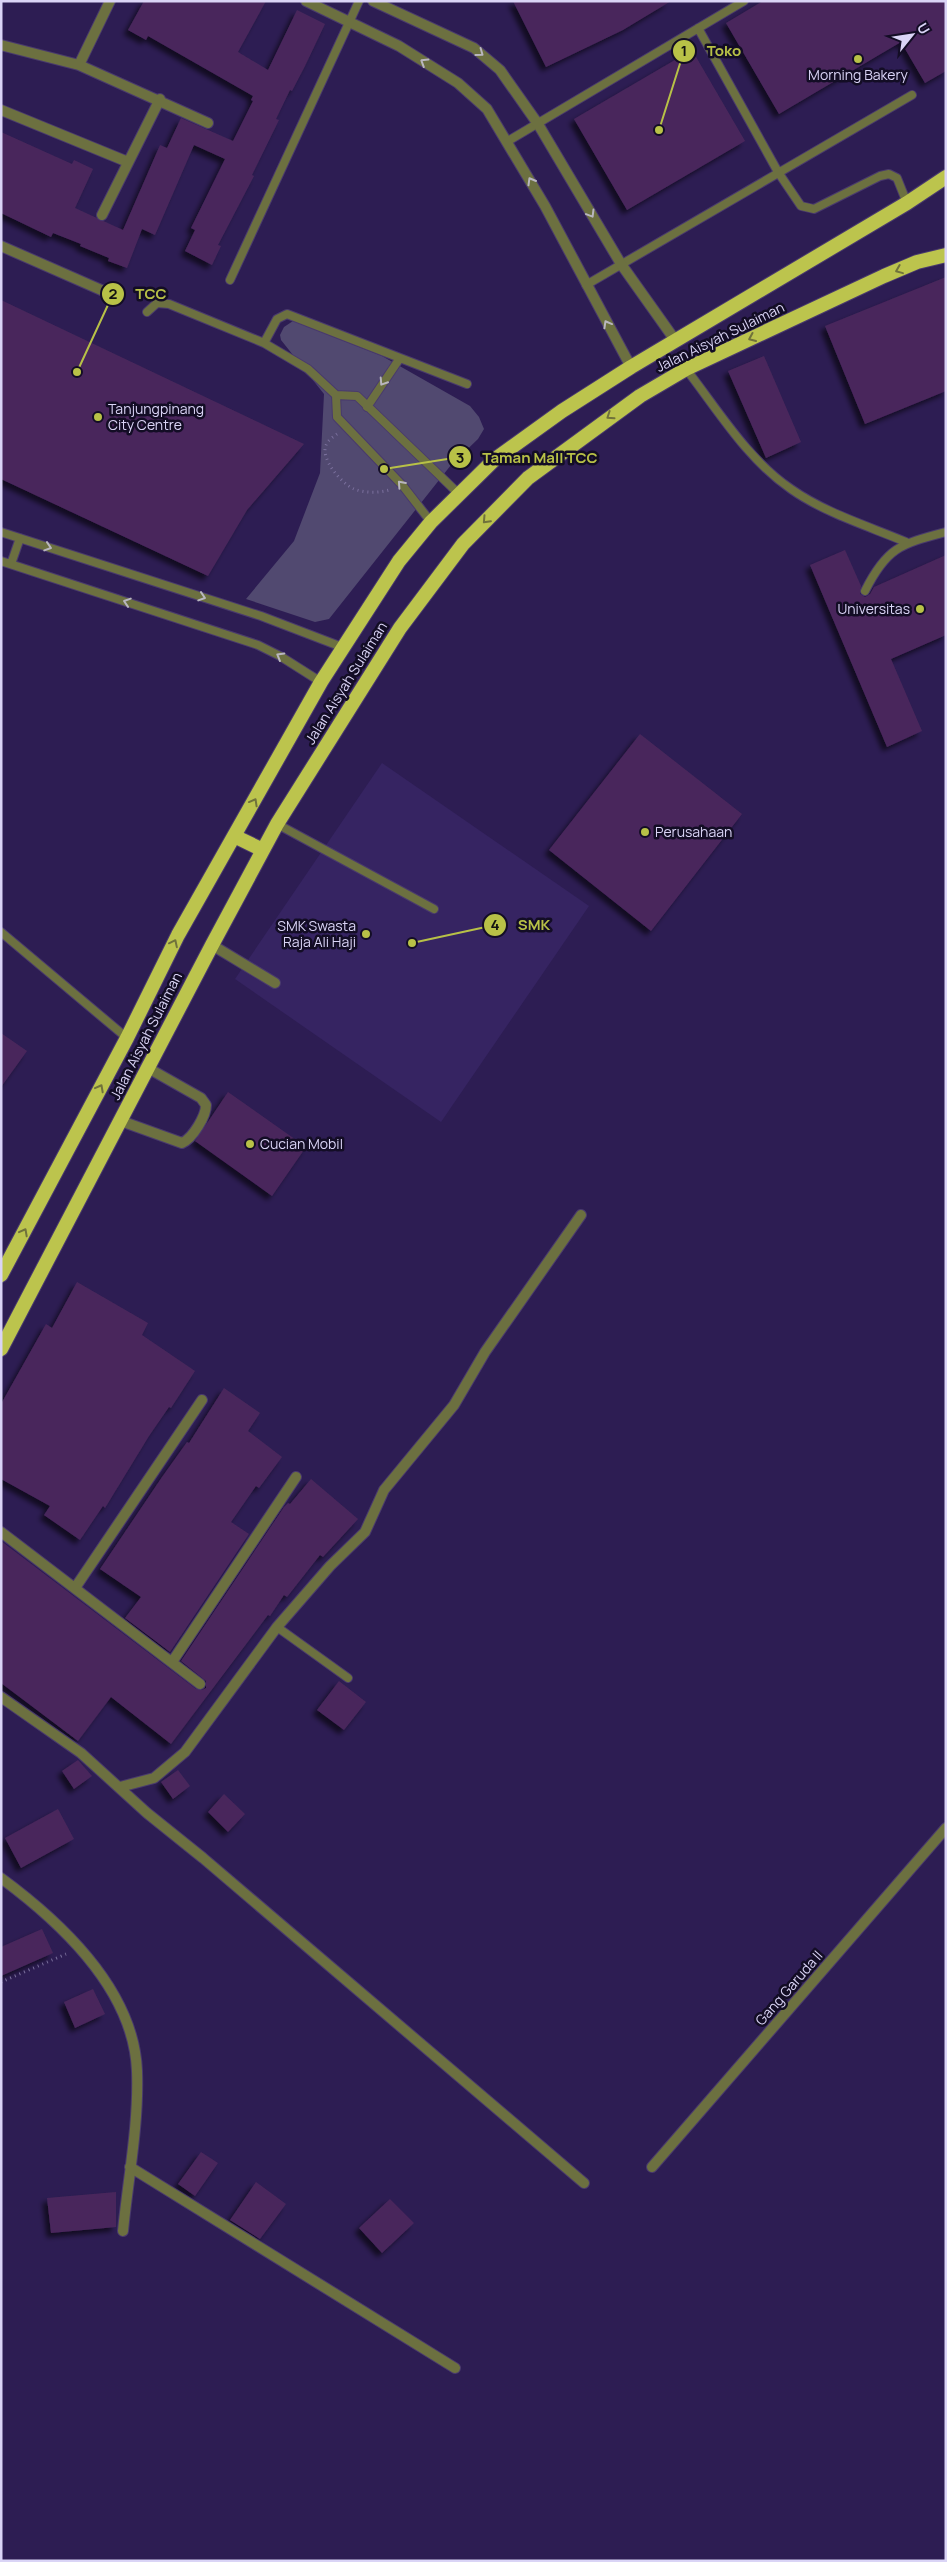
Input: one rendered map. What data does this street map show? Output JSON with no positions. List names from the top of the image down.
{
  "streets": {
    "highway": ["Jalan Aisyah Sulaiman"],
    "street": ["Gang Garuda II"]
  },
  "places": [
    "Morning Bakery",
    "Toko",
    "TCC",
    "Tanjungpinang City Centre",
    "Taman Mall TCC",
    "Universitas",
    "Perusahaan",
    "SMK Swasta Raja Ali Haji",
    "SMK",
    "Cucian Mobil"
  ],
  "north": "top right"
}
